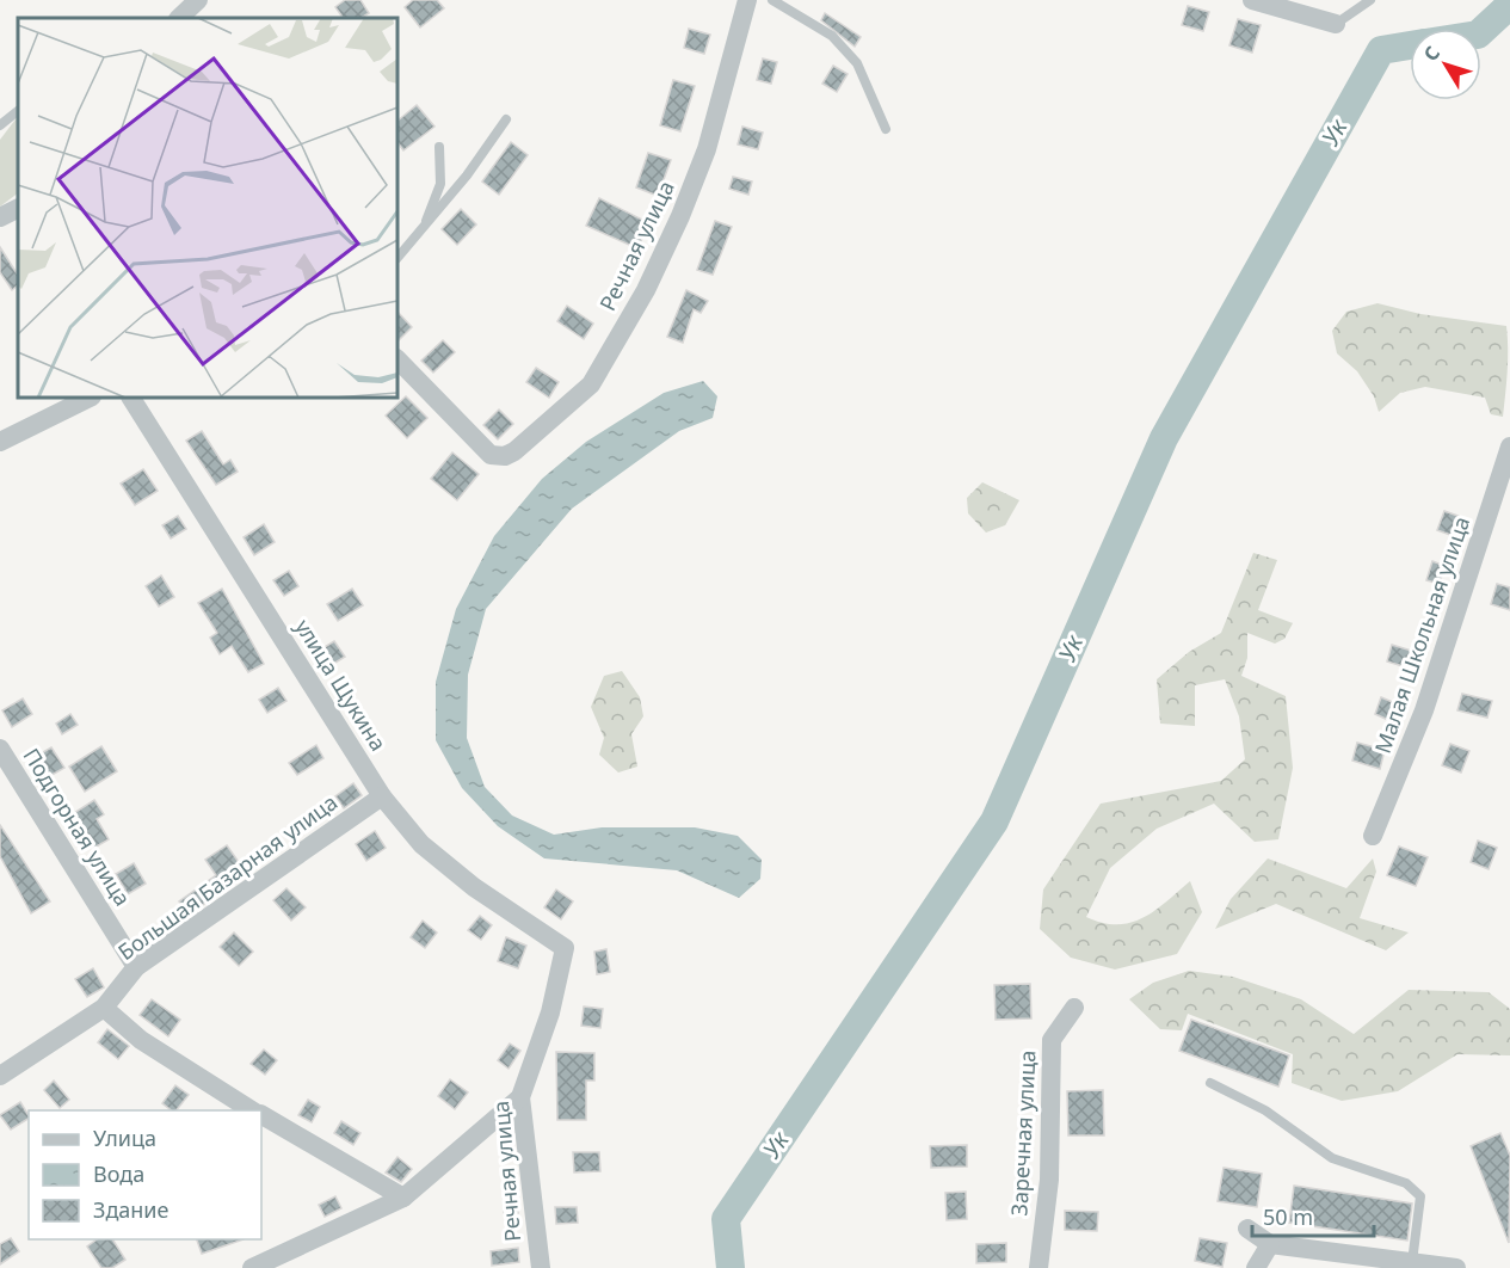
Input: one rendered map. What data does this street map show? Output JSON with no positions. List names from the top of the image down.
{
  "streets": {
    "street": [
      "Речная улица",
      "Малая Школьная улица",
      "улица Щукина",
      "Подгорная улица",
      "Большая Базарная улица",
      "Заречная улица"
    ]
  },
  "crossings": [
    ["Речная улица", "улица Щукина"],
    ["улица Щукина", "Большая Базарная улица"],
    ["Подгорная улица", "Большая Базарная улица"]
  ],
  "water": ["Ук"],
  "legend": ["Улица", "Вода", "Здание"],
  "scale_bar": "50 m",
  "north": "top left"
}
